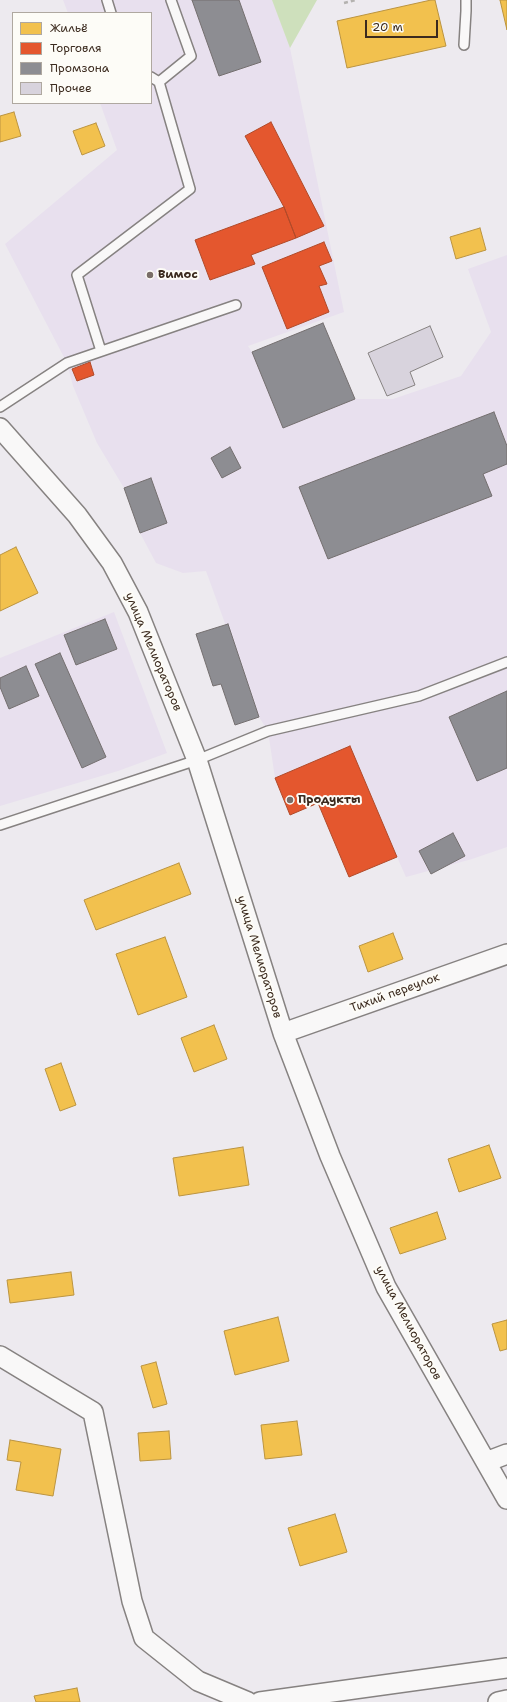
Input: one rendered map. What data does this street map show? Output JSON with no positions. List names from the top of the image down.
{
  "streets": {
    "street": ["улица Мелиораторов", "Тихий переулок"]
  },
  "crossings": [
    ["улица Мелиораторов", "Тихий переулок"]
  ],
  "places": ["Вимос", "Продукты"],
  "legend": [
    "Жильё",
    "Торговля",
    "Промзона",
    "Прочее"
  ],
  "scale_bar": "20 m"
}
